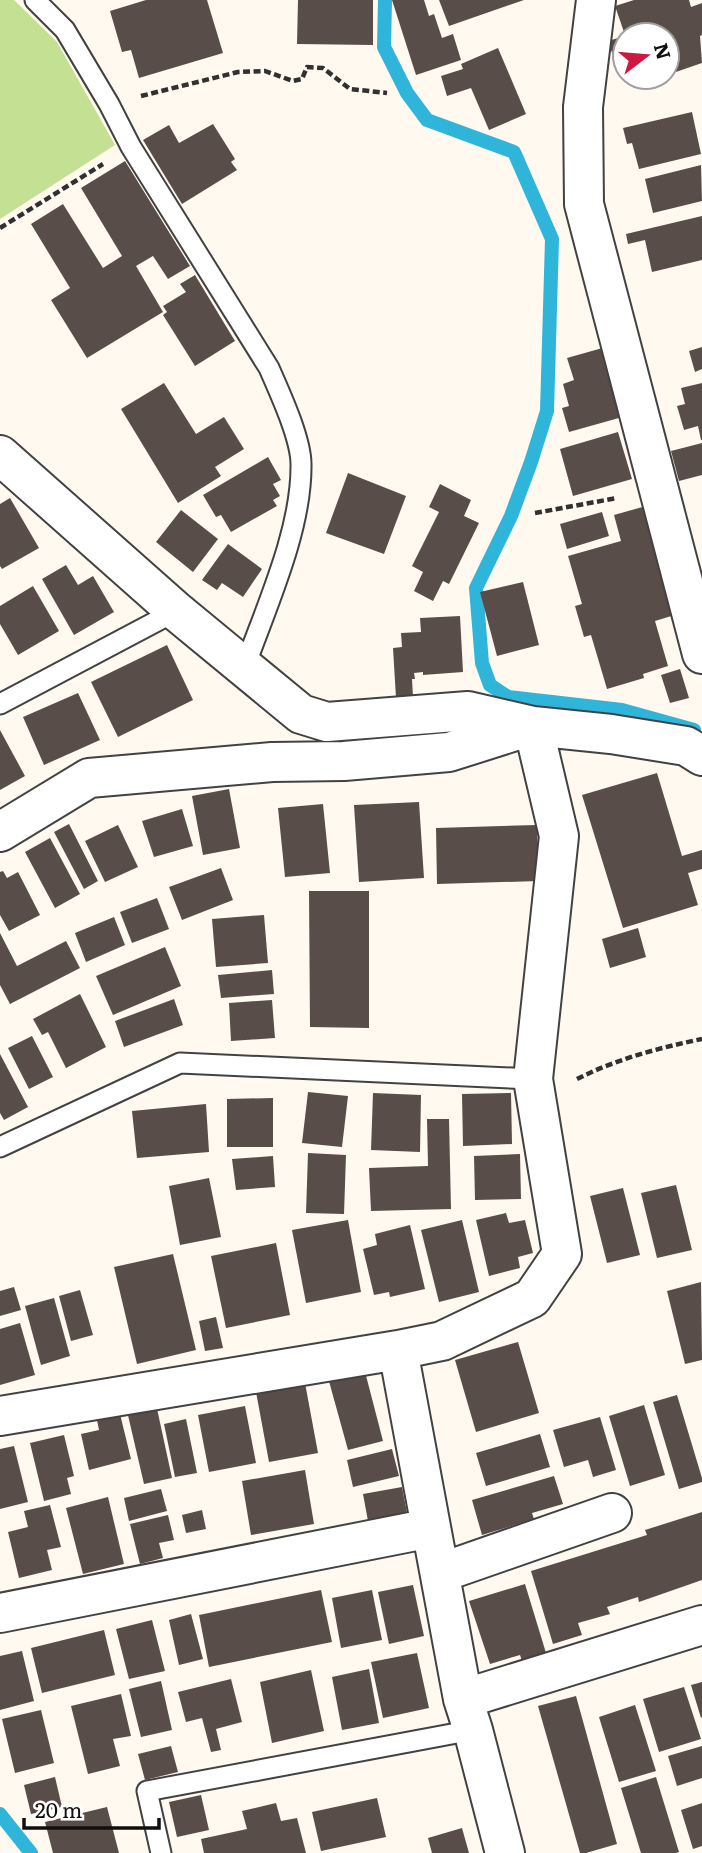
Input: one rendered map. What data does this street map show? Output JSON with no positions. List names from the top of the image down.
{
  "scale_bar": "20 m",
  "north": "right"
}
